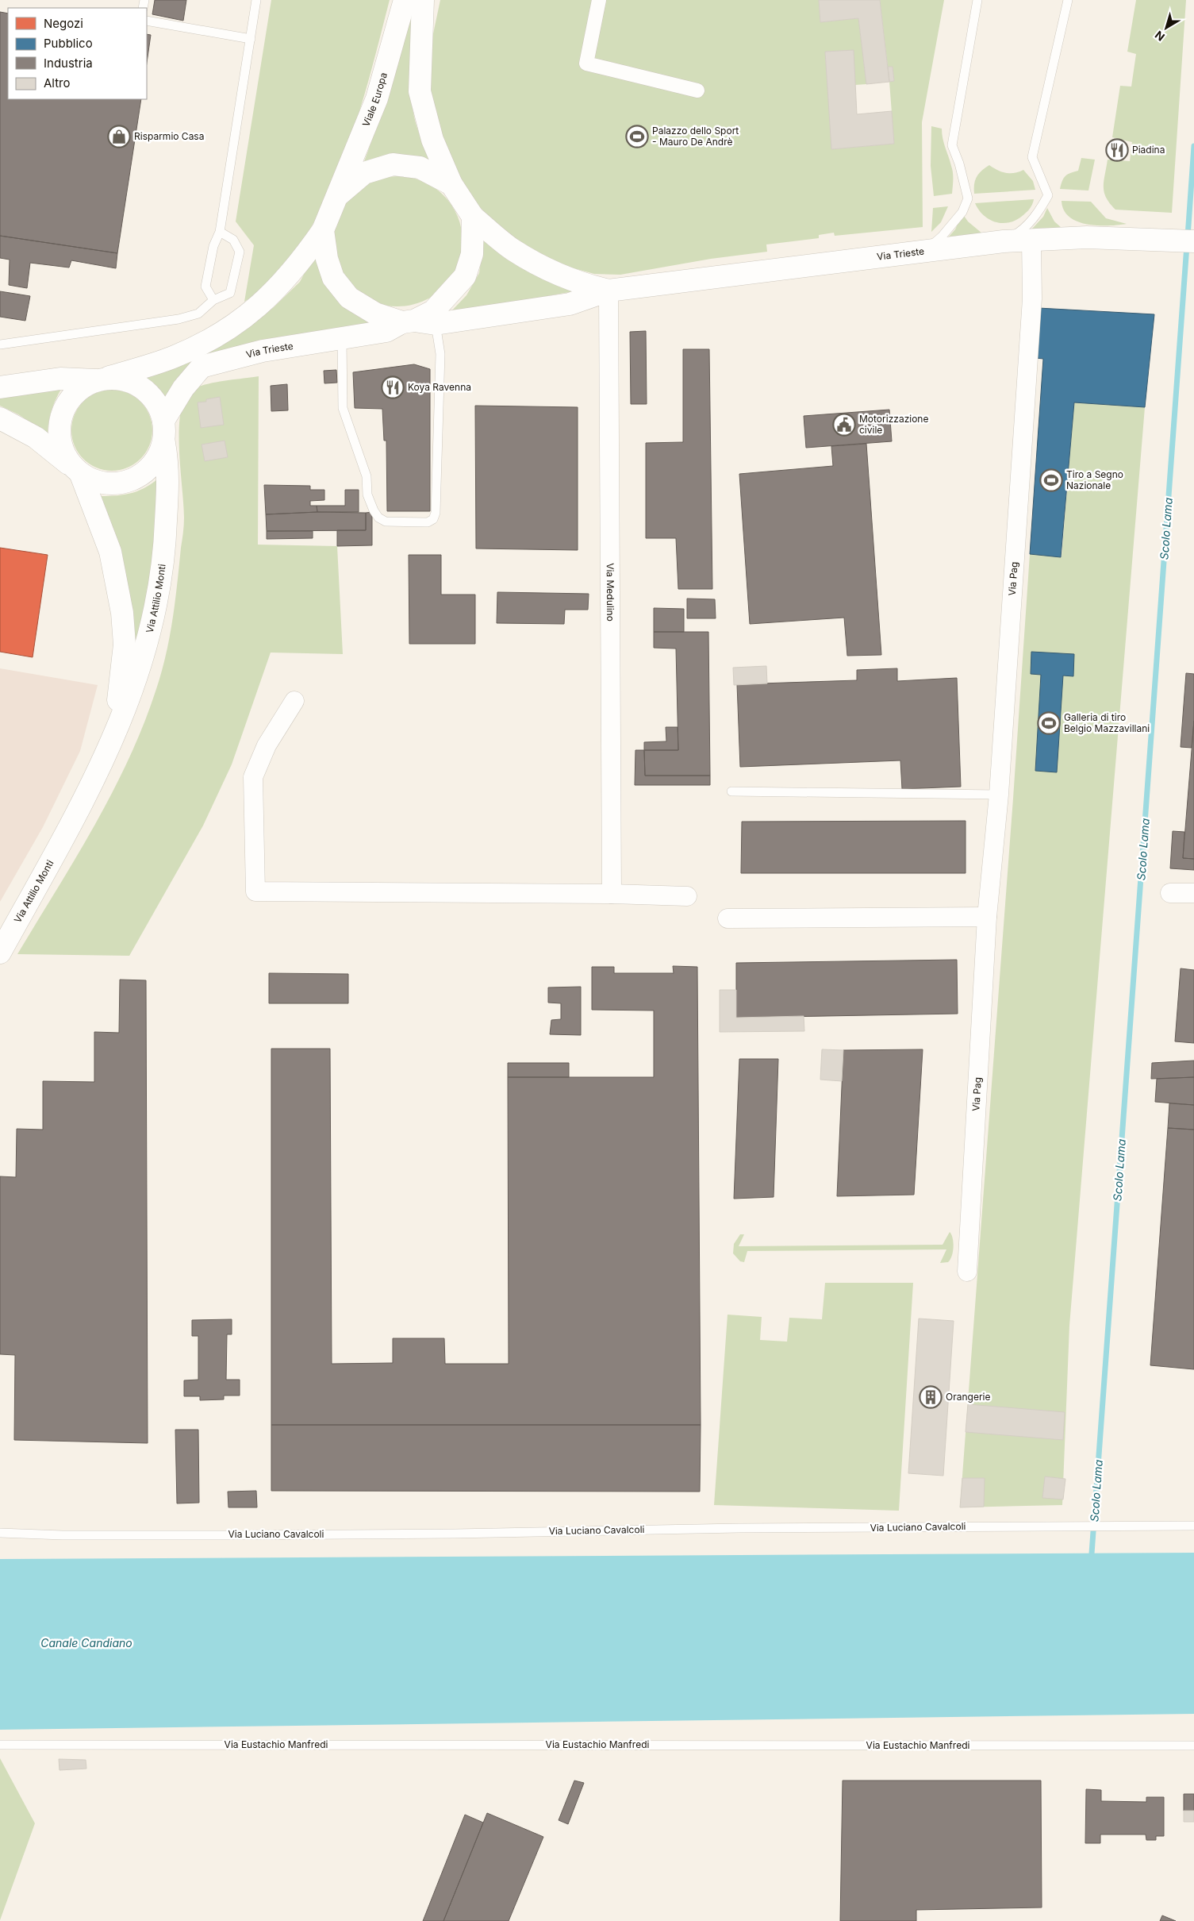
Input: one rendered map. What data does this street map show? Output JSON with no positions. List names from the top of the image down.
{
  "streets": {
    "main road": ["Viale Europa", "Via Trieste", "Via Attilio Monti"],
    "street": ["Via Pag", "Via Medulino"],
    "lane": ["Via Luciano Cavalcoli", "Via Eustachio Manfredi"]
  },
  "crossings": [
    ["Via Trieste", "Via Pag"],
    ["Via Trieste", "Via Medulino"],
    ["Via Trieste", "Via Attilio Monti"]
  ],
  "water": ["Scolo Lama", "Canale Candiano"],
  "places": {
    "shop": ["Risparmio Casa"],
    "sports": ["Palazzo dello Sport - Mauro De Andrè", "Tiro a Segno Nazionale", "Galleria di tiro Belgio Mazzavillani"],
    "restaurant": ["Piadina", "Koya Ravenna"],
    "public building": ["Motorizzazione civile"],
    "building": ["Orangerie"]
  },
  "legend": [
    "Negozi",
    "Pubblico",
    "Industria",
    "Altro"
  ],
  "north": "bottom left"
}
